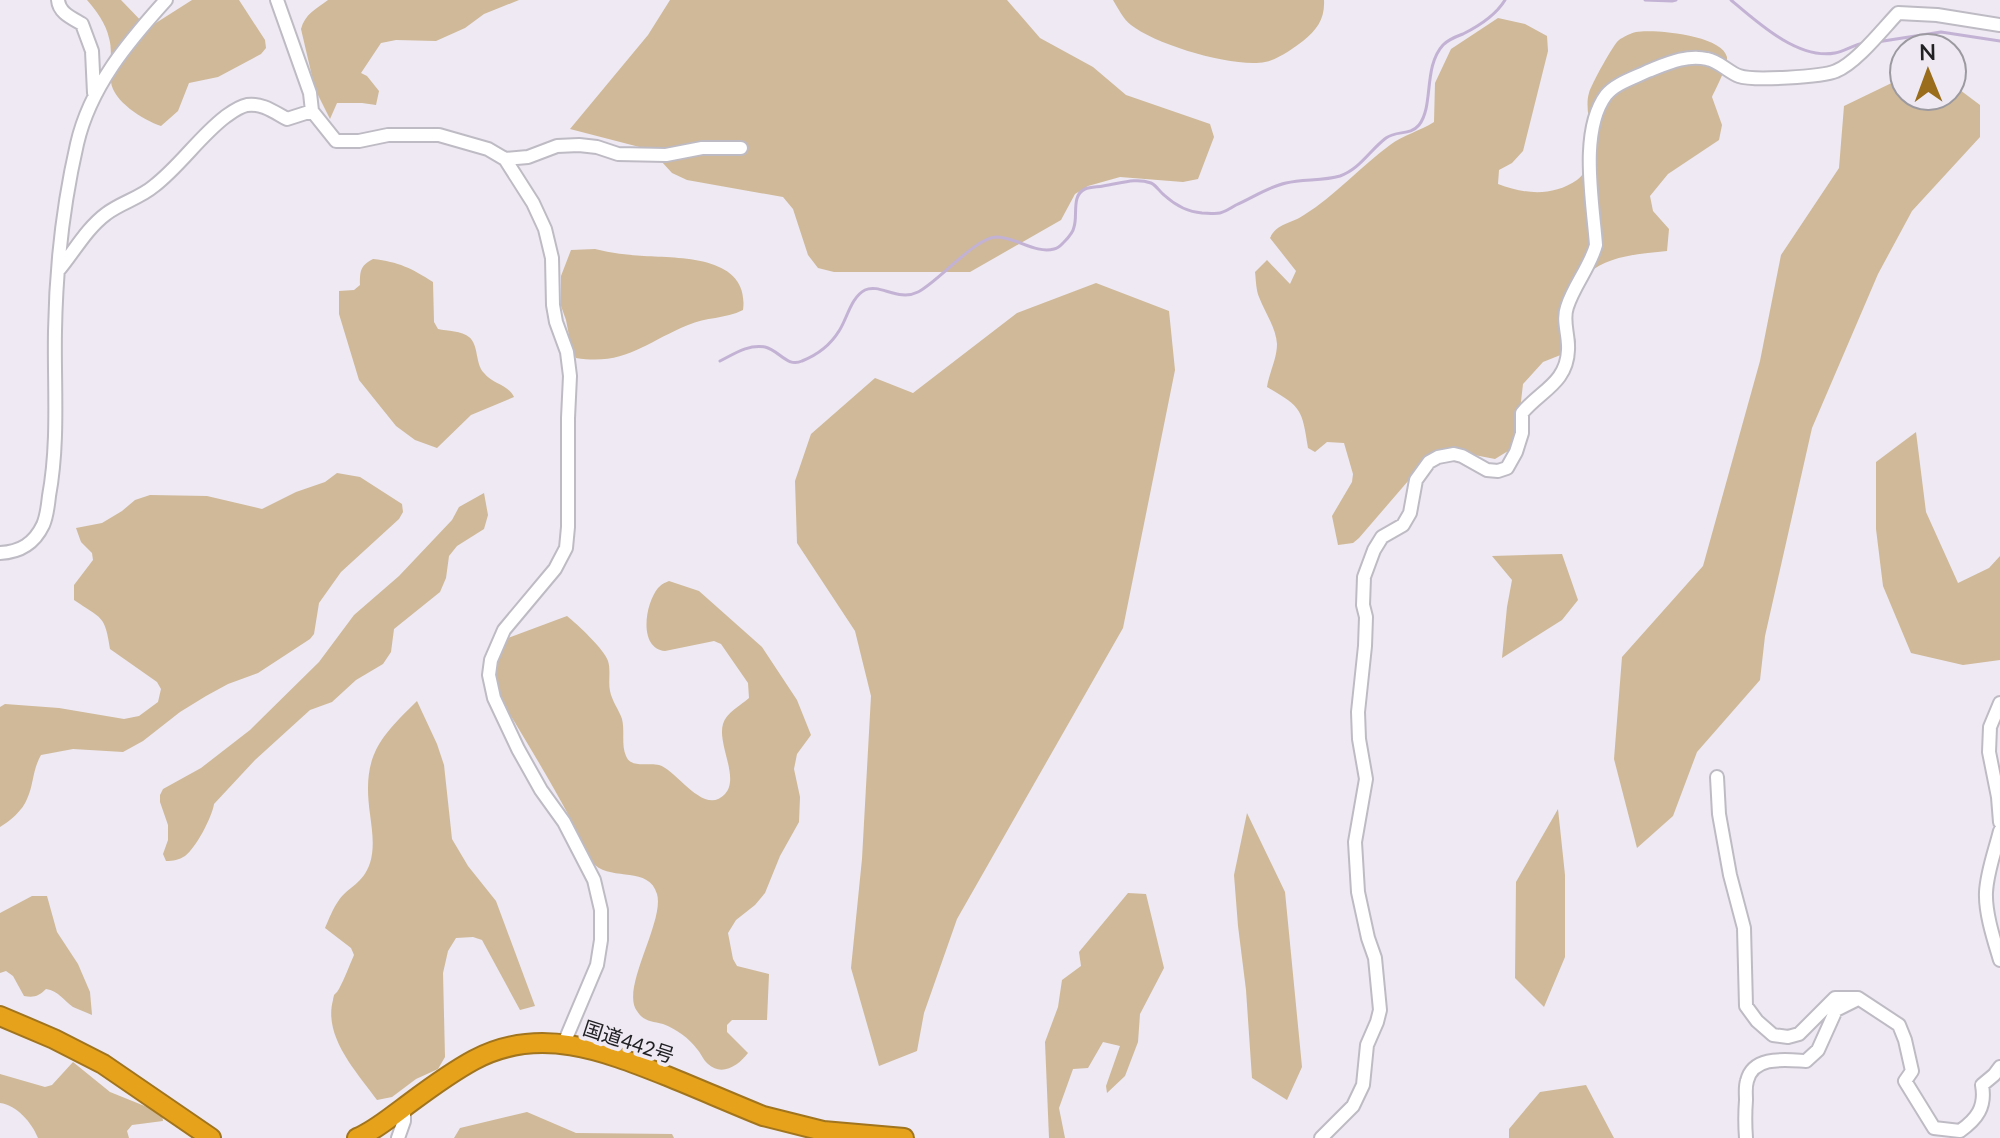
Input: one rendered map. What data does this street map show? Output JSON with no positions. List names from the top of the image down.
{
  "streets": {
    "highway": ["国道442号"]
  },
  "north": "top"
}
